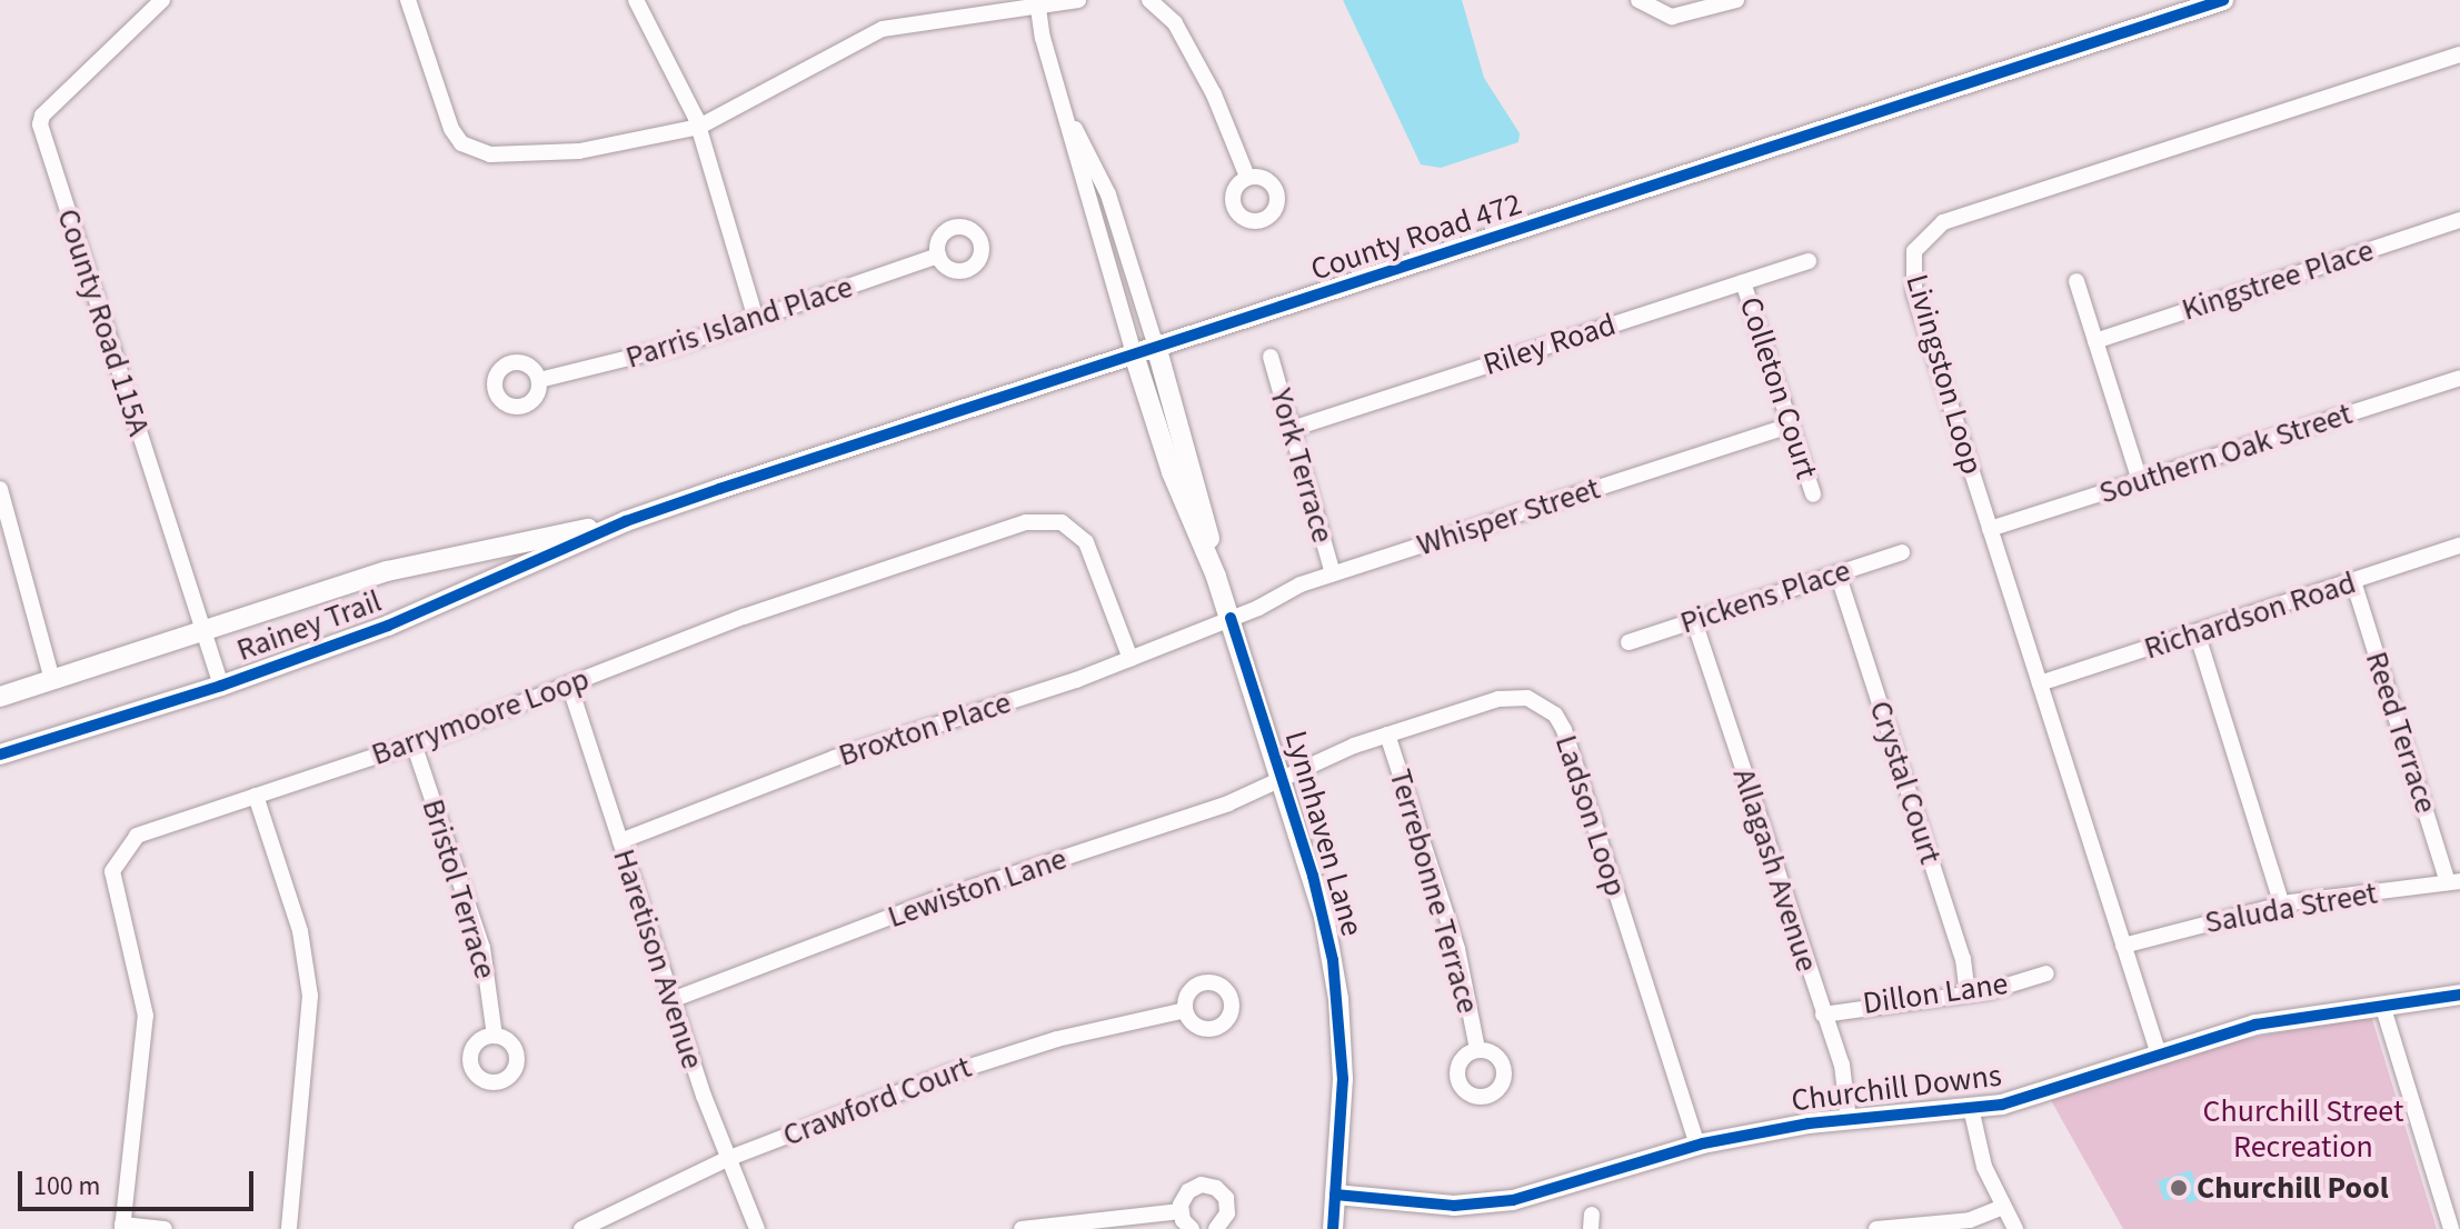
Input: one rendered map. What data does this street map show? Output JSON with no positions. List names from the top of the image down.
{
  "streets": {
    "street": [
      "County Road 472",
      "Kingstree Place",
      "County Road 115A",
      "Parris Island Place",
      "Riley Road",
      "Livingston Loop",
      "Colleton Court",
      "Southern Oak Street",
      "York Terrace",
      "Whisper Street",
      "Pickens Place",
      "Richardson Road",
      "Rainey Trail",
      "Barrymoore Loop",
      "Broxton Place",
      "Reed Terrace",
      "Crystal Court",
      "Ladson Loop",
      "Lynnhaven Lane",
      "Allagash Avenue",
      "Lewiston Lane",
      "Bristol Terrace",
      "Terrebonne Terrace",
      "Saluda Street",
      "Haretison Avenue",
      "Dillon Lane",
      "Churchill Downs",
      "Crawford Court"
    ]
  },
  "crossings": [
    ["County Road 472", "Rainey Trail"],
    ["County Road 472", "Lynnhaven Lane"],
    ["County Road 115A", "Rainey Trail"],
    ["Riley Road", "Colleton Court"],
    ["Riley Road", "York Terrace"],
    ["Livingston Loop", "Southern Oak Street"],
    ["Livingston Loop", "Richardson Road"],
    ["Livingston Loop", "Saluda Street"],
    ["Livingston Loop", "Churchill Downs"],
    ["Colleton Court", "Whisper Street"],
    ["York Terrace", "Whisper Street"],
    ["Whisper Street", "Broxton Place"],
    ["Whisper Street", "Lynnhaven Lane"],
    ["Pickens Place", "Crystal Court"],
    ["Pickens Place", "Allagash Avenue"],
    ["Richardson Road", "Reed Terrace"],
    ["Barrymoore Loop", "Broxton Place"],
    ["Barrymoore Loop", "Bristol Terrace"],
    ["Barrymoore Loop", "Haretison Avenue"],
    ["Broxton Place", "Lynnhaven Lane"],
    ["Broxton Place", "Haretison Avenue"],
    ["Reed Terrace", "Saluda Street"],
    ["Crystal Court", "Dillon Lane"],
    ["Ladson Loop", "Lynnhaven Lane"],
    ["Ladson Loop", "Lewiston Lane"],
    ["Ladson Loop", "Terrebonne Terrace"],
    ["Ladson Loop", "Churchill Downs"],
    ["Lynnhaven Lane", "Lewiston Lane"],
    ["Lynnhaven Lane", "Churchill Downs"],
    ["Allagash Avenue", "Dillon Lane"],
    ["Allagash Avenue", "Churchill Downs"],
    ["Lewiston Lane", "Haretison Avenue"],
    ["Haretison Avenue", "Crawford Court"]
  ],
  "parks": ["Churchill Street Recreation"],
  "places": ["Churchill Pool"],
  "scale_bar": "100 m"
}
